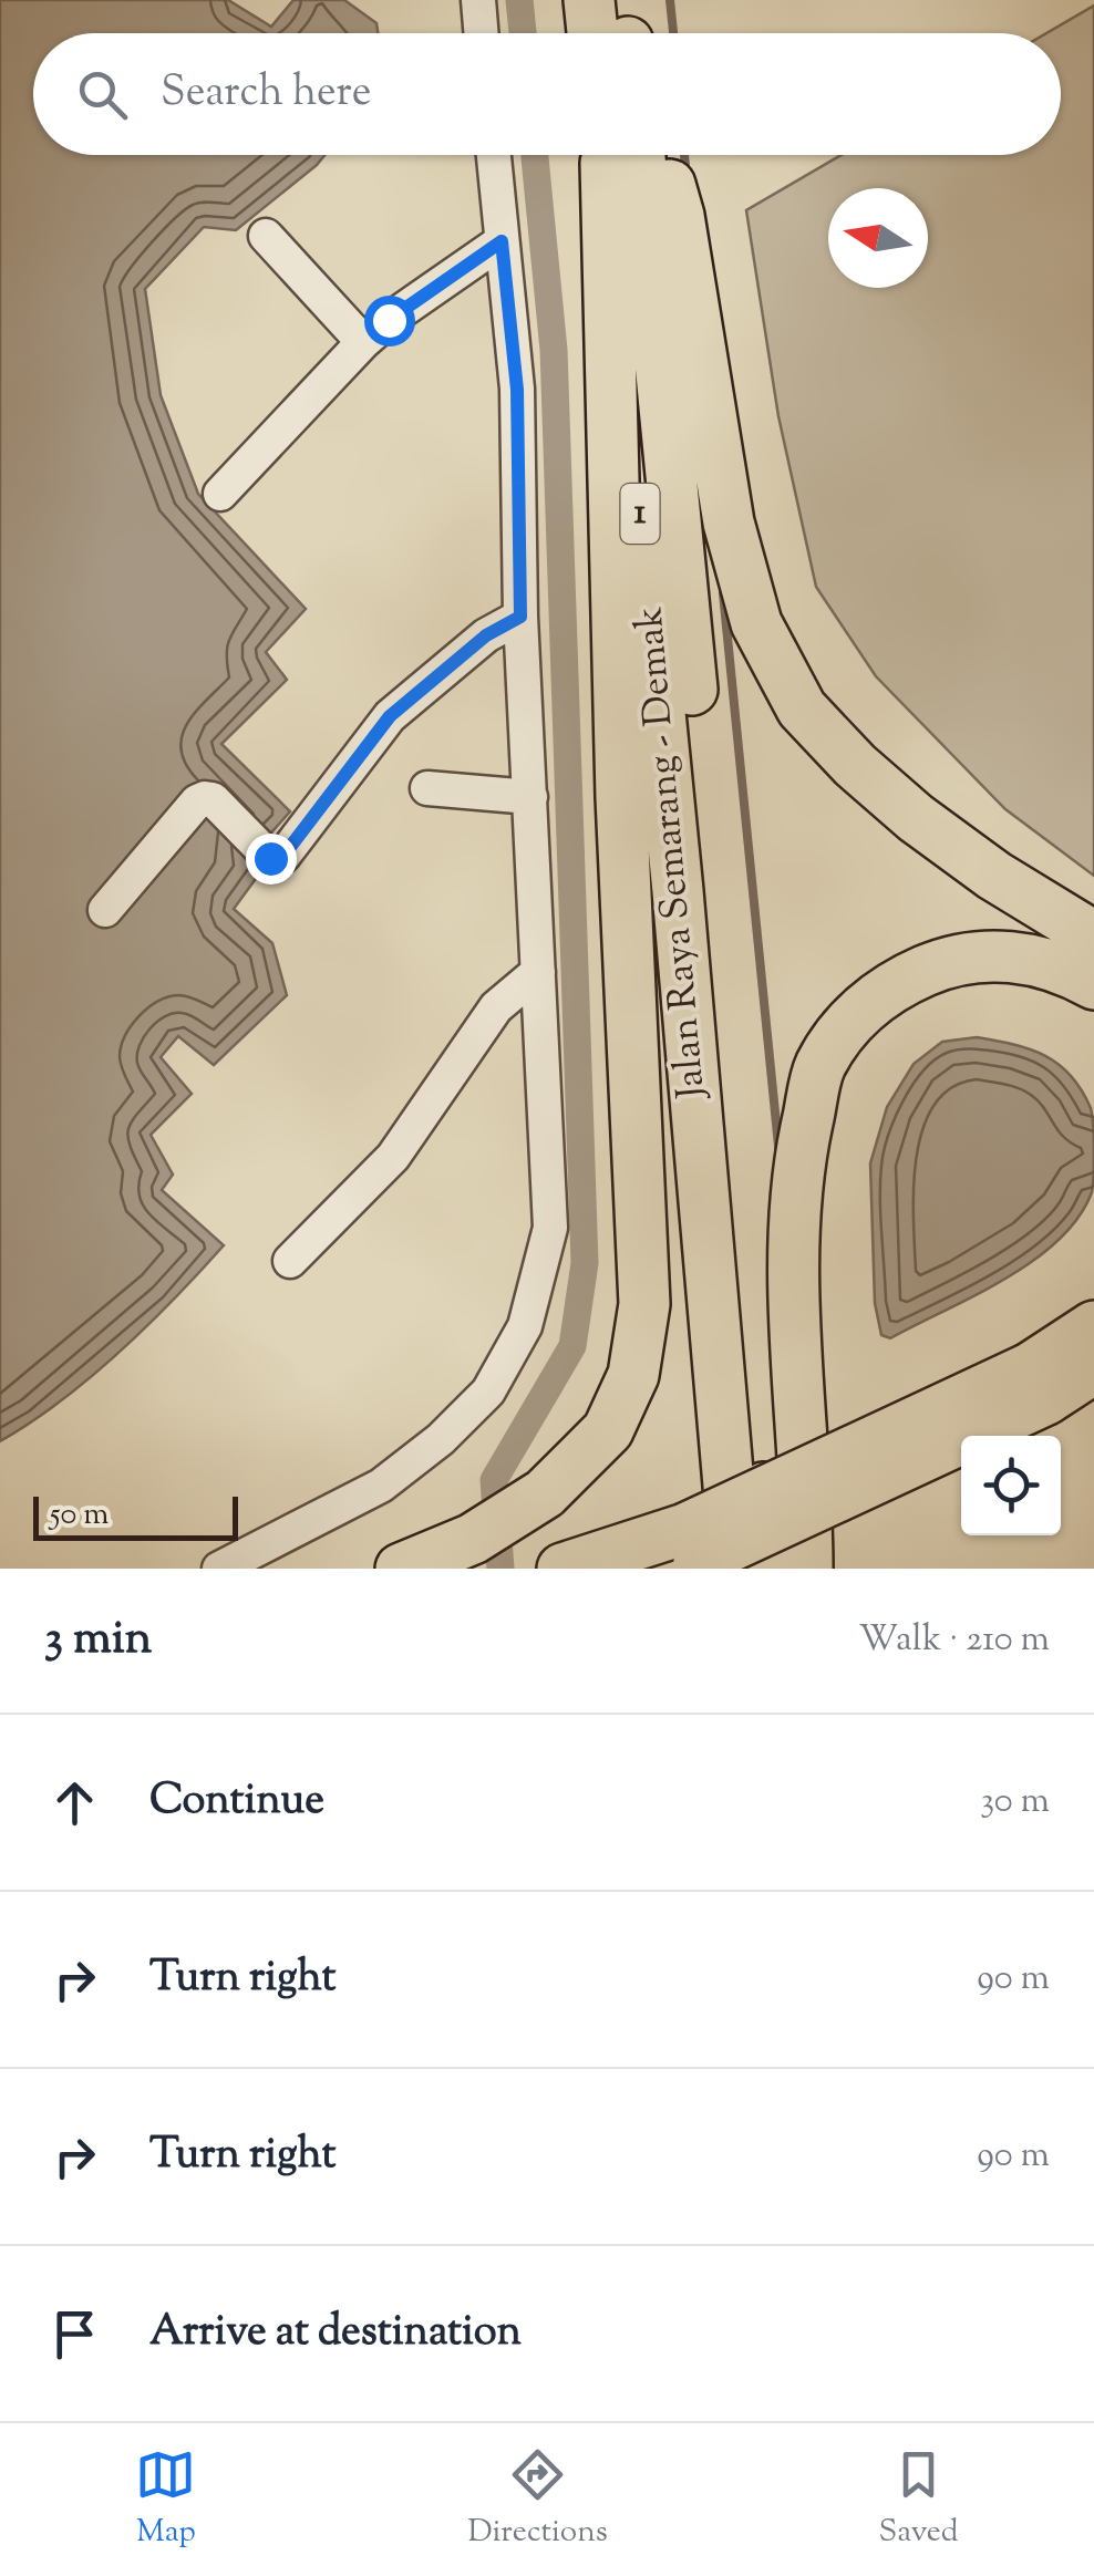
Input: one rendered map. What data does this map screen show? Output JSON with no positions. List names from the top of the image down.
{
  "streets": {
    "highway": ["1", "Jalan Raya Semarang - Demak"]
  },
  "scale_bar": "50 m",
  "north": "left",
  "page": {
    "search": "Search here",
    "scale": "50 m",
    "heading": ["3 min", "Walk · 210 m"],
    "list": [
      ["Continue", "30 m"],
      ["Turn right", "90 m"],
      ["Turn right", "90 m"],
      "Arrive at destination"
    ],
    "nav": ["Map", "Directions", "Saved"]
  }
}
